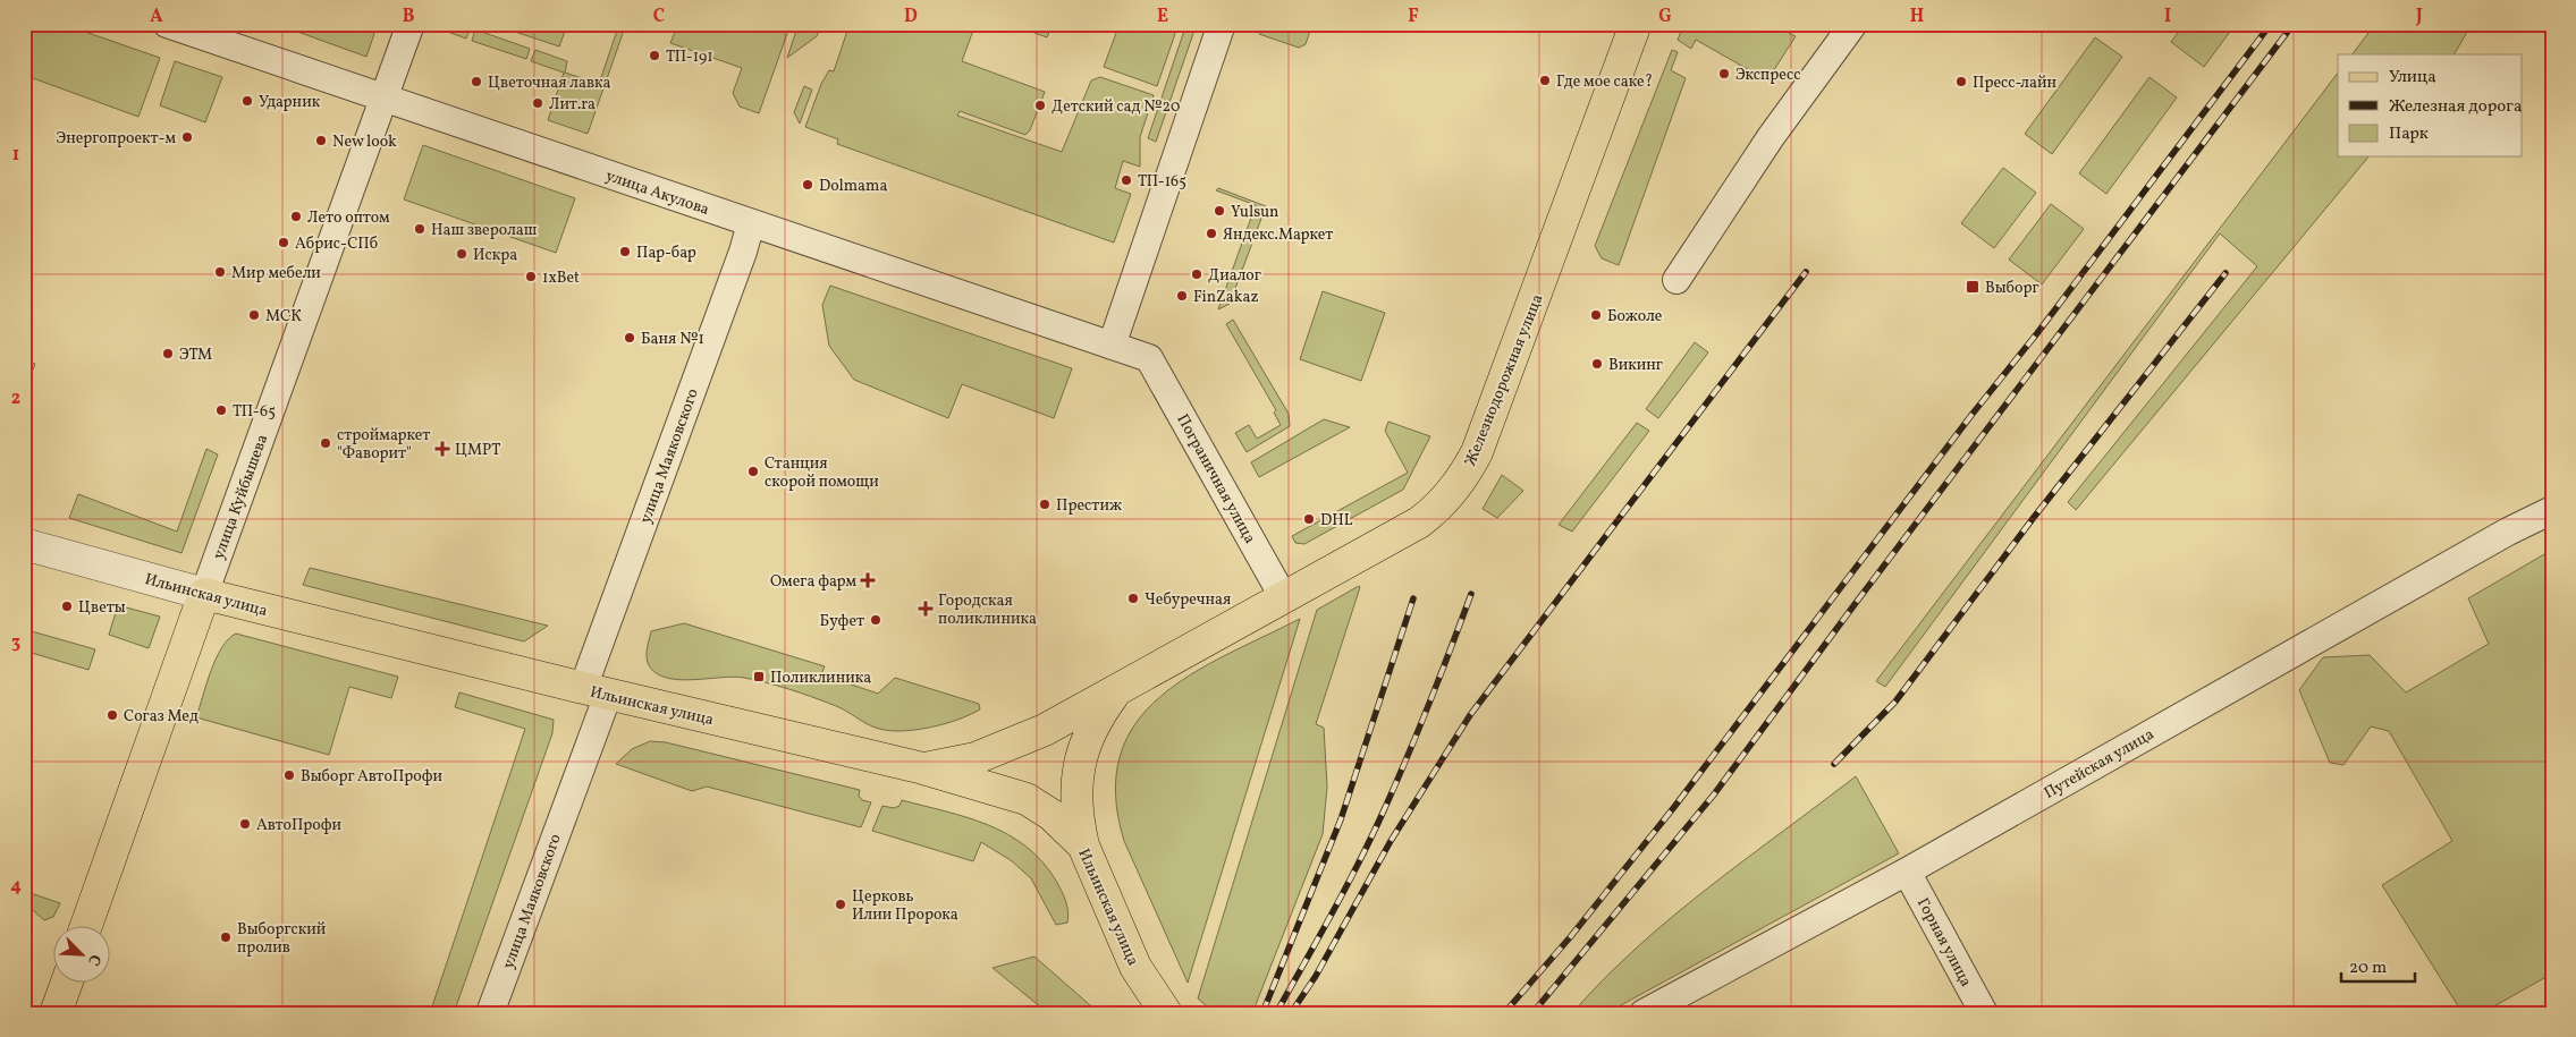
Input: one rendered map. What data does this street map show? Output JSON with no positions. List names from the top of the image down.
{
  "streets": {
    "main road": ["Железнодорожная улица", "улица Куйбышева", "Ильинская улица"],
    "street": [
      "улица Акулова",
      "улица Маяковского",
      "Пограничная улица",
      "Путейская улица",
      "Горная улица"
    ]
  },
  "crossings": [
    ["улица Акулова", "улица Маяковского"],
    ["улица Акулова", "Пограничная улица"],
    ["улица Акулова", "улица Куйбышева"],
    ["Железнодорожная улица", "Пограничная улица"],
    ["Железнодорожная улица", "Ильинская улица"],
    ["улица Маяковского", "Ильинская улица"],
    ["улица Куйбышева", "Ильинская улица"],
    ["Путейская улица", "Горная улица"]
  ],
  "places": {
    "other": [
      "ТП-191",
      "Экспресс",
      "Где мое саке?",
      "Цветочная лавка",
      "Пресс-лайн",
      "Ударник",
      "Лит.ra",
      "Детский сад №20",
      "Энергопроект-м",
      "New look",
      "ТП-165",
      "Dolmama",
      "Yulsun",
      "Лето оптом",
      "Наш зверолаш",
      "Яндекс.Маркет",
      "Абрис-СПб",
      "Пар-бар",
      "Искра",
      "Мир мебели",
      "Диалог",
      "1xBet",
      "FinZakaz",
      "МСК",
      "Божоле",
      "Баня №1",
      "ЭТМ",
      "Викинг",
      "ТП-65",
      "строймаркет \"Фаворит\"",
      "Станция скорой помощи",
      "Престиж",
      "DHL",
      "Чебуречная",
      "Цветы",
      "Буфет",
      "Согаз Мед",
      "Выборг АвтоПрофи",
      "АвтоПрофи",
      "Церковь Илии Пророка",
      "Выборгский пролив"
    ],
    "transit": ["Выборг", "Поликлиника"],
    "health": ["ЦМРТ", "Омега фарм", "Городская поликлиника"]
  },
  "legend": ["Улица", "Железная дорога", "Парк"],
  "scale_bar": "20 m",
  "north": "bottom right",
  "grid": {
    "columns": [
      "A",
      "B",
      "C",
      "D",
      "E",
      "F",
      "G",
      "H",
      "I",
      "J"
    ],
    "rows": [
      "1",
      "2",
      "3",
      "4"
    ]
  }
}
